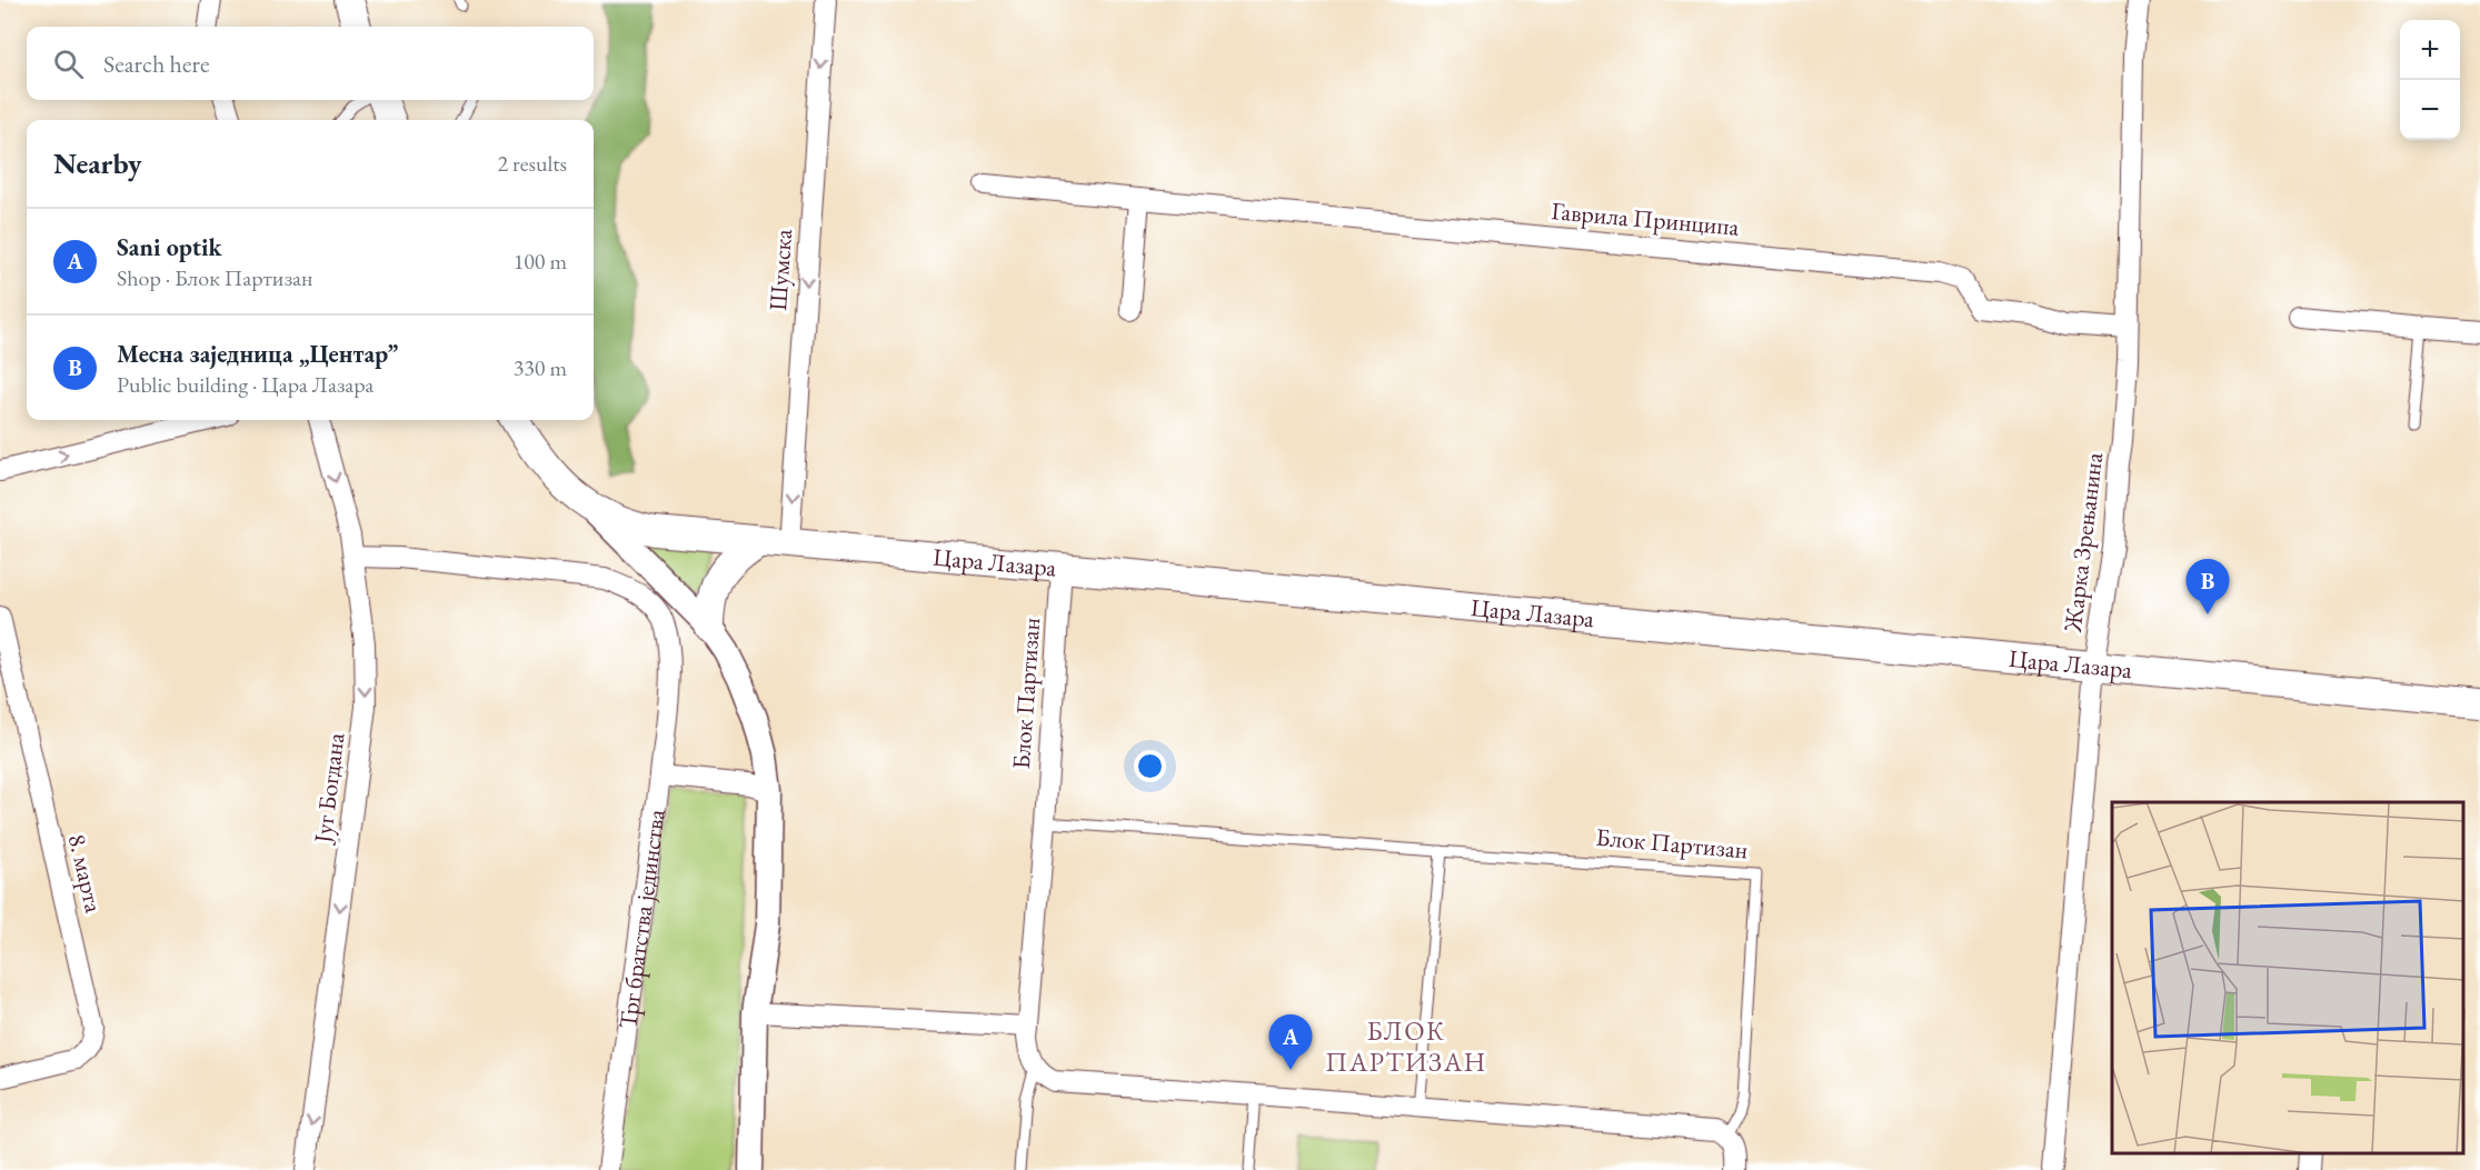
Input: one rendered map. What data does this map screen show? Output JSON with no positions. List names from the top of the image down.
{
  "streets": {
    "main road": ["Цара Лазара"],
    "street": [
      "Гаврила Принципа",
      "Шумска",
      "Жарка Зрењанина",
      "Блок Партизан",
      "Југ Богдана",
      "8. марта",
      "Трг братства јединства"
    ]
  },
  "crossings": [
    ["Гаврила Принципа", "Жарка Зрењанина"],
    ["Шумска", "Цара Лазара"],
    ["Жарка Зрењанина", "Цара Лазара"],
    ["Цара Лазара", "Блок Партизан"]
  ],
  "one_way": ["Шумска", "Југ Богдана"],
  "districts": ["БЛОК ПАРТИЗАН"],
  "page": {
    "map_buttons": ["+", "−"],
    "search": "Search here",
    "heading": ["Nearby", "2 results"],
    "list": [
      {
        "mark": "A",
        "name": "Sani optik",
        "note": "Shop · Блок Партизан",
        "value": "100 m"
      },
      {
        "mark": "B",
        "name": "Месна заједница „Центар”",
        "note": "Public building · Цара Лазара",
        "value": "330 m"
      }
    ],
    "pins": ["B", "A"]
  }
}
